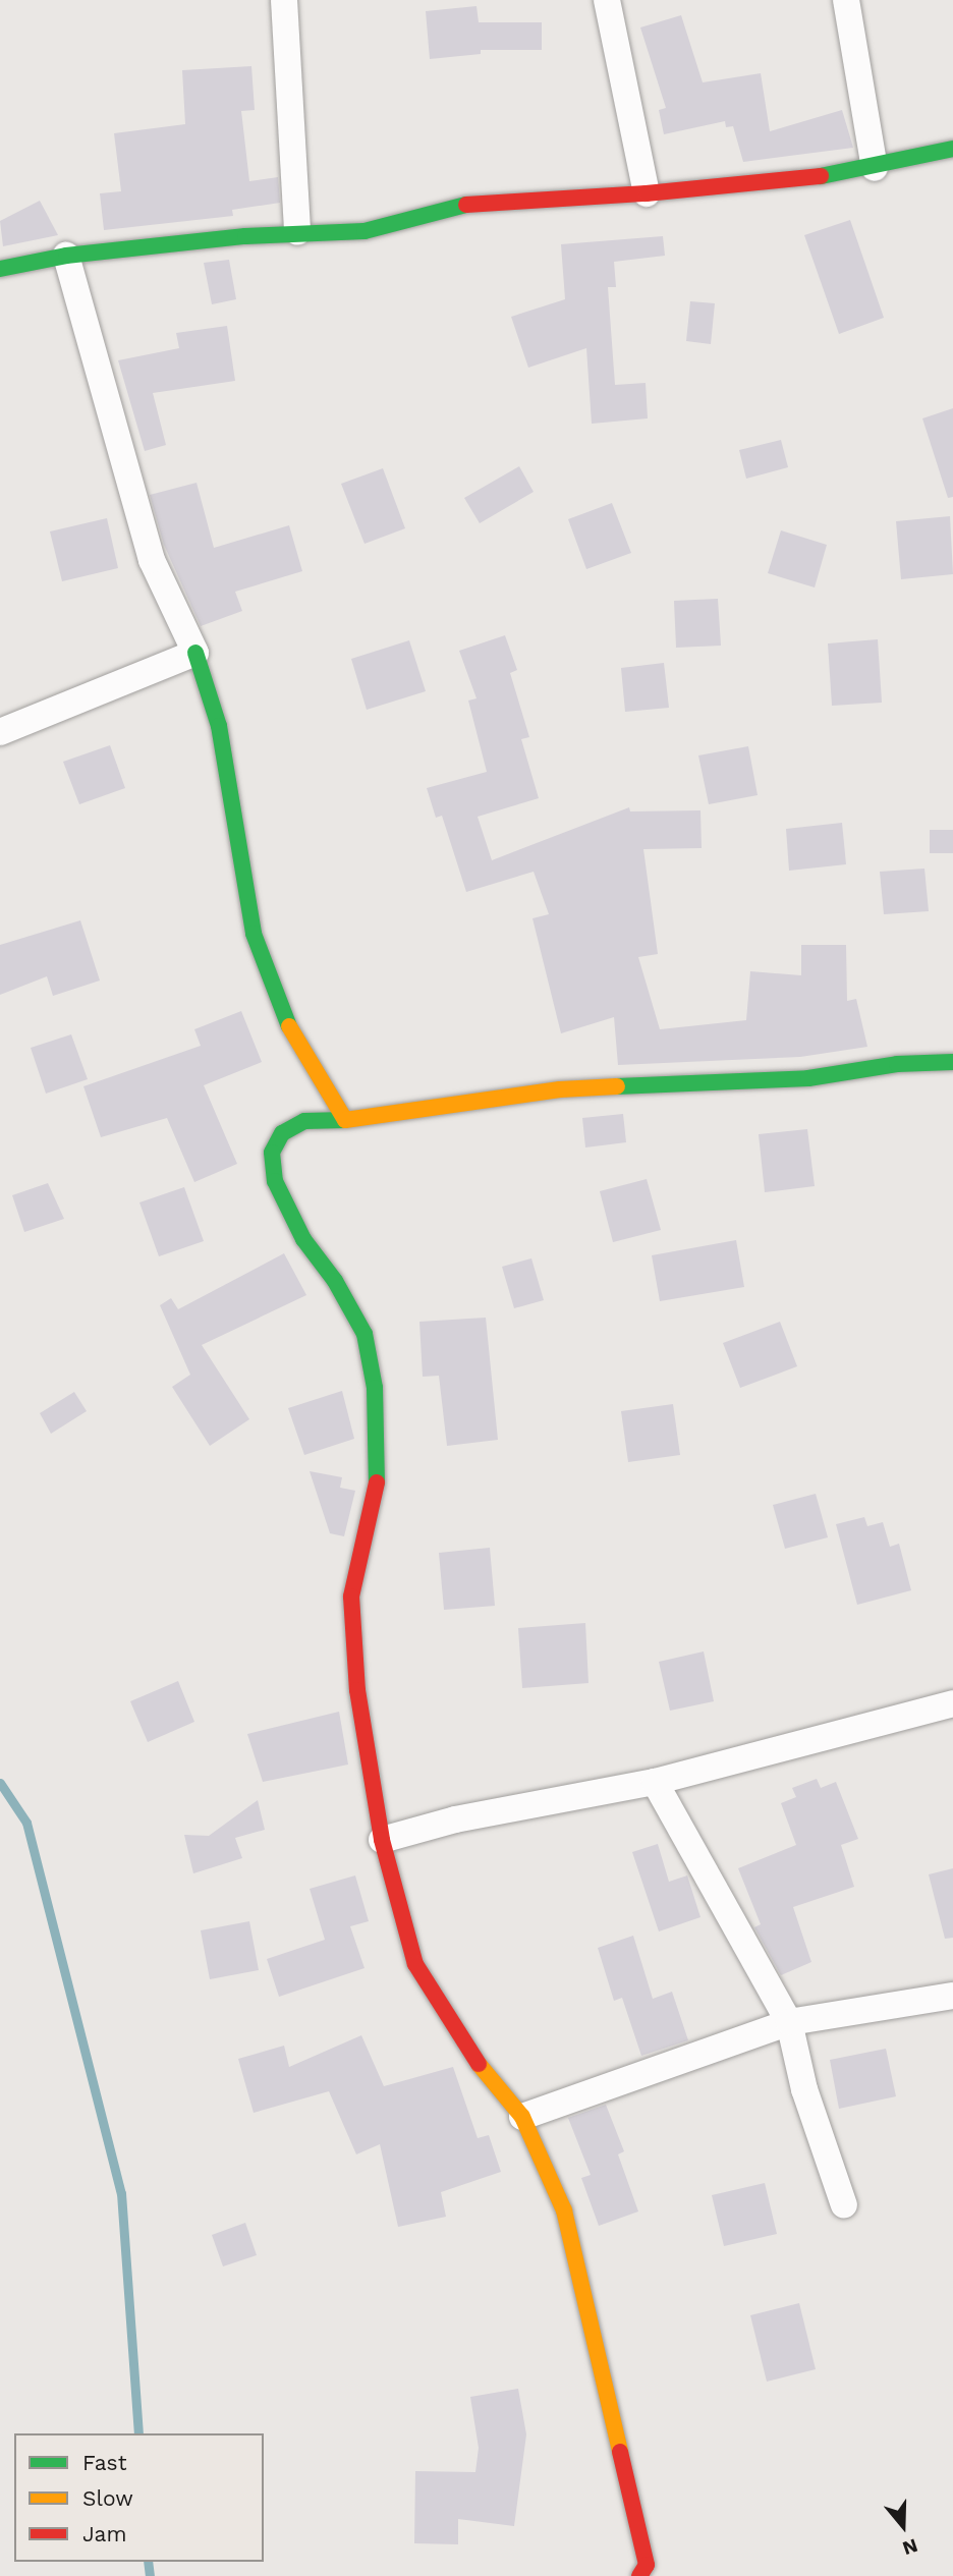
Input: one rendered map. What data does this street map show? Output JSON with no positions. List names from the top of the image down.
{
  "legend": ["Fast", "Slow", "Jam"],
  "north": "bottom"
}
